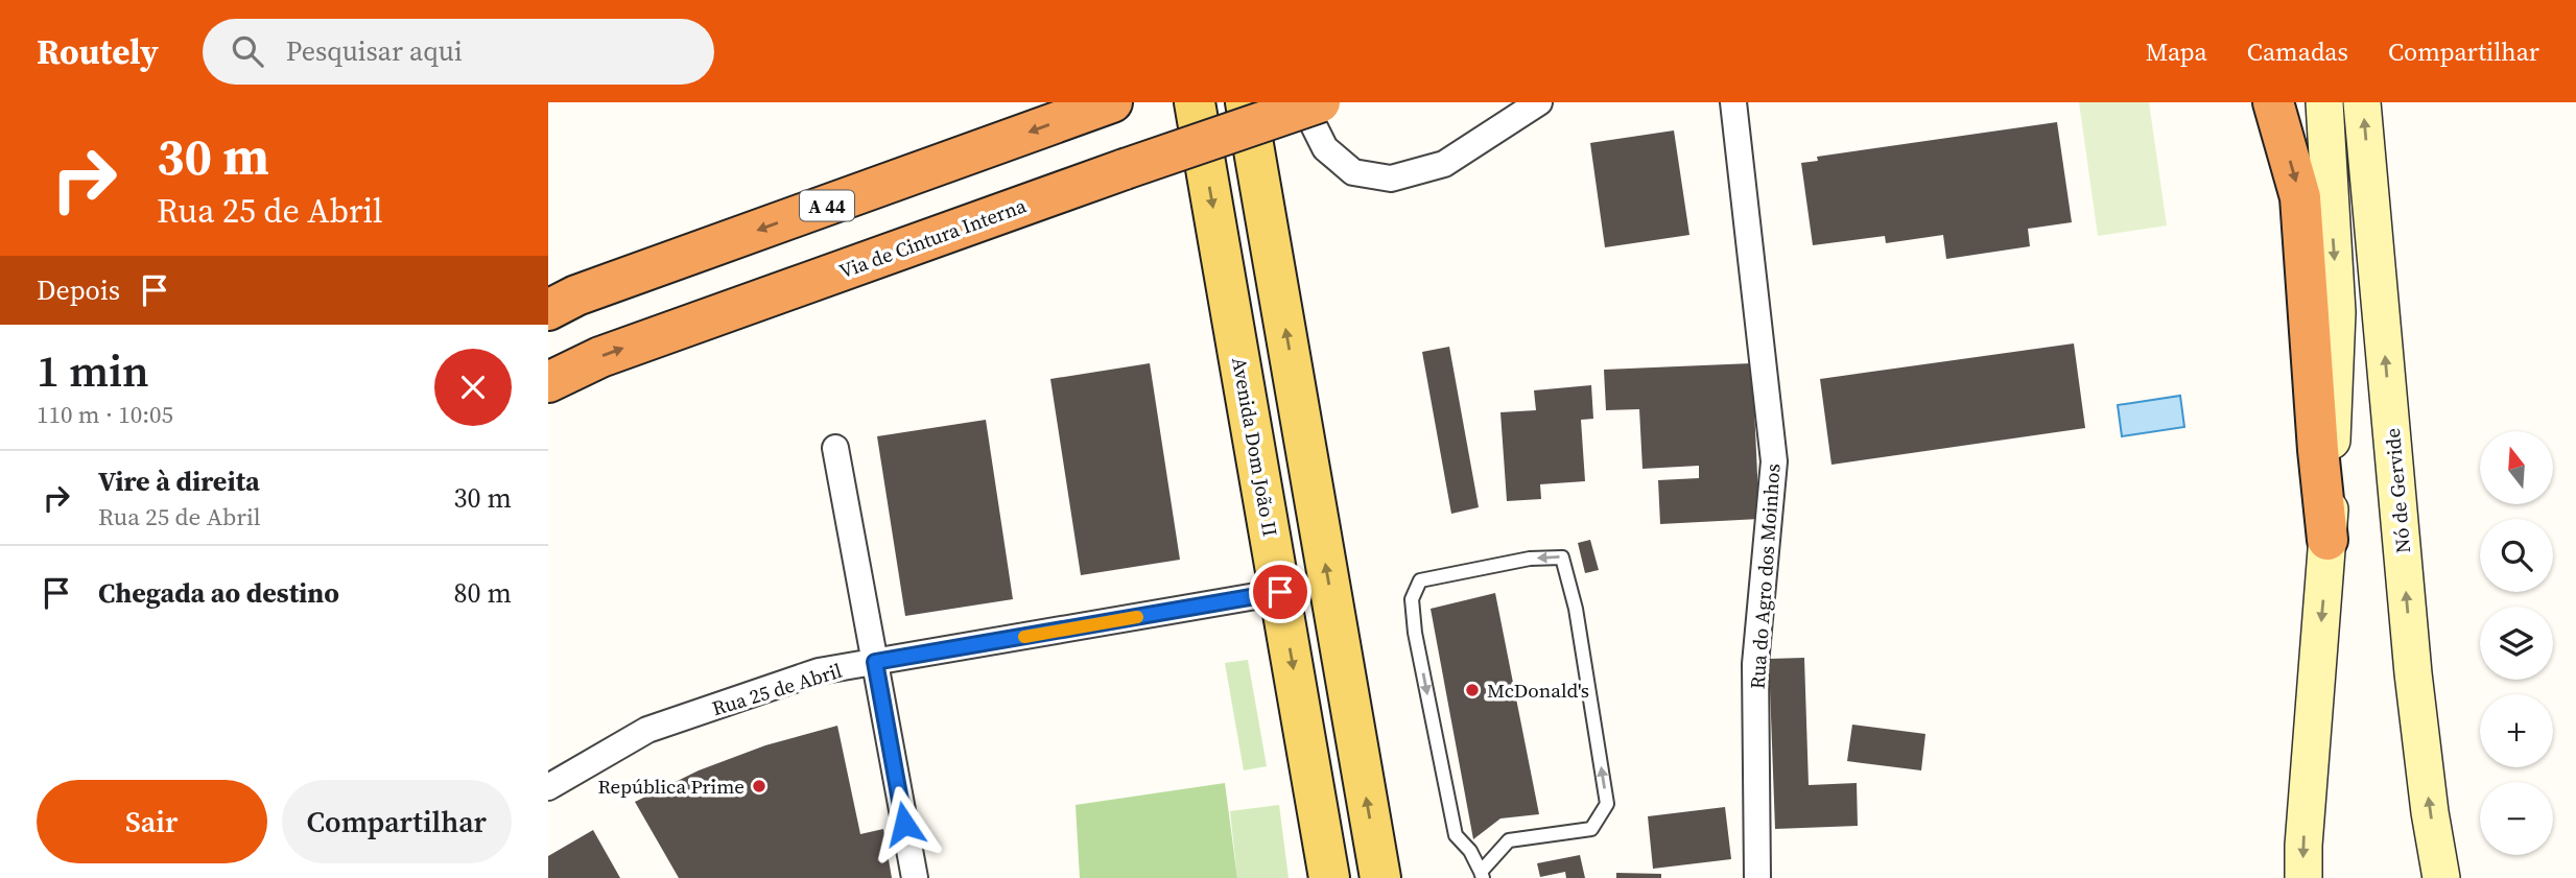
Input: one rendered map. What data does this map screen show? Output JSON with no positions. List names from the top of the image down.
{
  "streets": {
    "highway": ["A 44", "Via de Cintura Interna"],
    "main road": ["Avenida Dom João II", "Nó de Gervide"],
    "street": ["Rua do Agro dos Moinhos", "Rua 25 de Abril"]
  },
  "crossings": [
    ["Avenida Dom João II", "Rua 25 de Abril"]
  ],
  "places": ["McDonald's", "República Prime"],
  "north": "top",
  "page": {
    "header": "Routely",
    "search": "Pesquisar aqui",
    "nav": ["Mapa", "Camadas", "Compartilhar"],
    "turn": ["30 m", "Rua 25 de Abril"],
    "then": "Depois",
    "heading": ["1 min", "110 m · 10:05"],
    "map_buttons": ["+", "−"],
    "list": [
      {
        "name": "Vire à direita",
        "note": "Rua 25 de Abril",
        "value": "30 m"
      },
      {
        "name": "Chegada ao destino",
        "value": "80 m"
      }
    ],
    "buttons": ["Sair", "Compartilhar"]
  }
}
